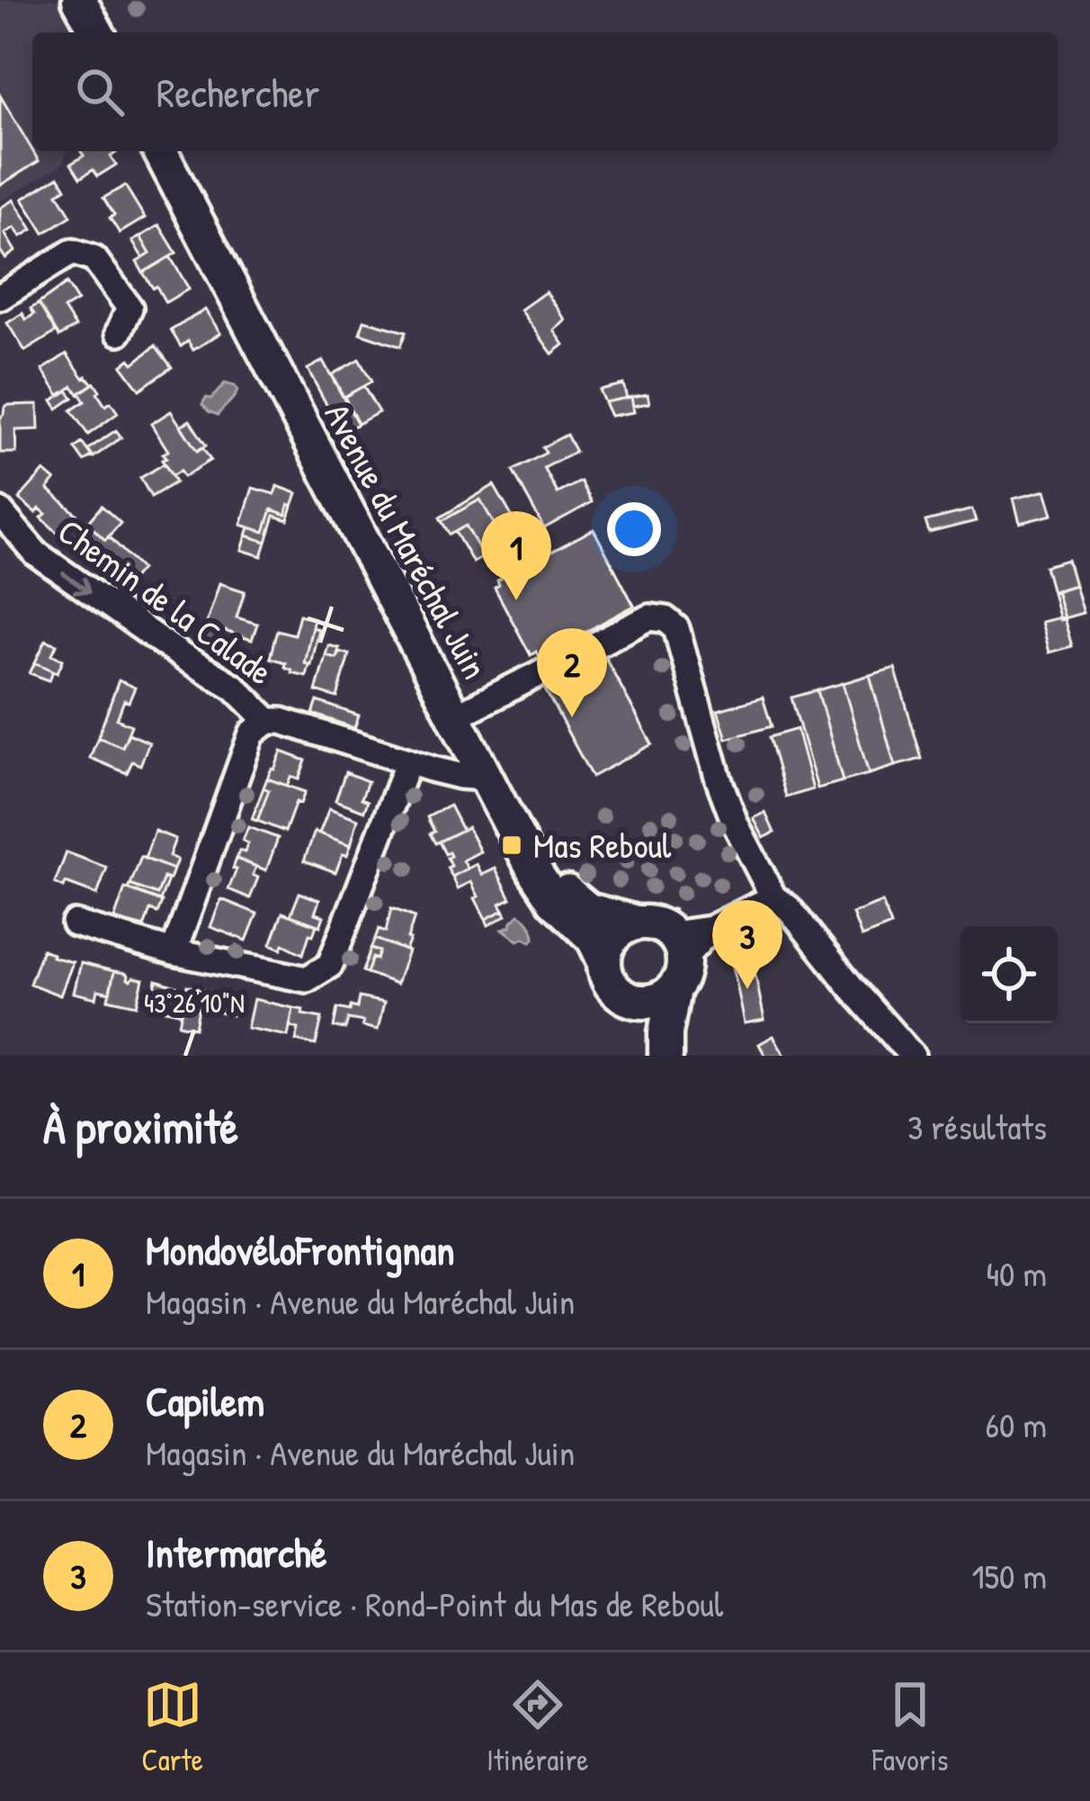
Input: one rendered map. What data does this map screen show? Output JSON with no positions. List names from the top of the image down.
{
  "streets": {
    "main road": ["Avenue du Maréchal Juin"],
    "street": ["Chemin de la Calade"]
  },
  "crossings": [
    ["Avenue du Maréchal Juin", "Chemin de la Calade"]
  ],
  "one_way": ["Chemin de la Calade"],
  "places": {
    "transit": ["Mas Reboul"]
  },
  "page": {
    "search": "Rechercher",
    "pins": ["1", "2", "3"],
    "heading": ["À proximité", "3 résultats"],
    "list": [
      {
        "mark": "1",
        "name": "MondovéloFrontignan",
        "note": "Magasin · Avenue du Maréchal Juin",
        "value": "40 m"
      },
      {
        "mark": "2",
        "name": "Capilem",
        "note": "Magasin · Avenue du Maréchal Juin",
        "value": "60 m"
      },
      {
        "mark": "3",
        "name": "Intermarché",
        "note": "Station-service · Rond-Point du Mas de Reboul",
        "value": "150 m"
      }
    ],
    "nav": ["Carte", "Itinéraire", "Favoris"]
  },
  "coordinates": ["43°26'10\"N"]
}
